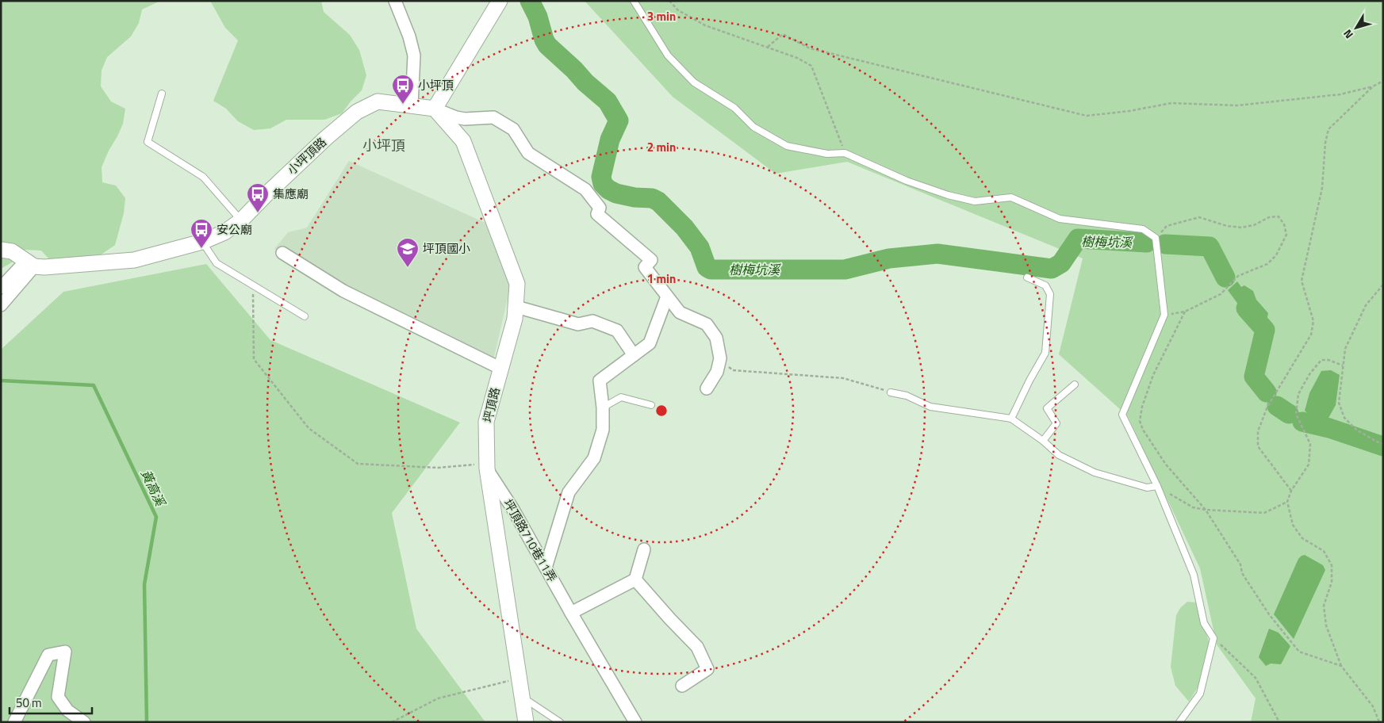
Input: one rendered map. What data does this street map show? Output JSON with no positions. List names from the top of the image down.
{
  "streets": {
    "street": ["小坪頂路", "坪頂路", "坪頂路710巷11弄"]
  },
  "crossings": [
    ["小坪頂路", "坪頂路"],
    ["坪頂路", "坪頂路710巷11弄"]
  ],
  "districts": ["小坪頂"],
  "water": ["樹梅坑溪", "黃高溪"],
  "places": {
    "bus stop": ["小坪頂", "集應廟", "安公廟"],
    "school or university": ["坪頂國小"]
  },
  "scale_bar": "50 m",
  "north": "bottom left",
  "rings": ["3 min", "2 min", "1 min"]
}
